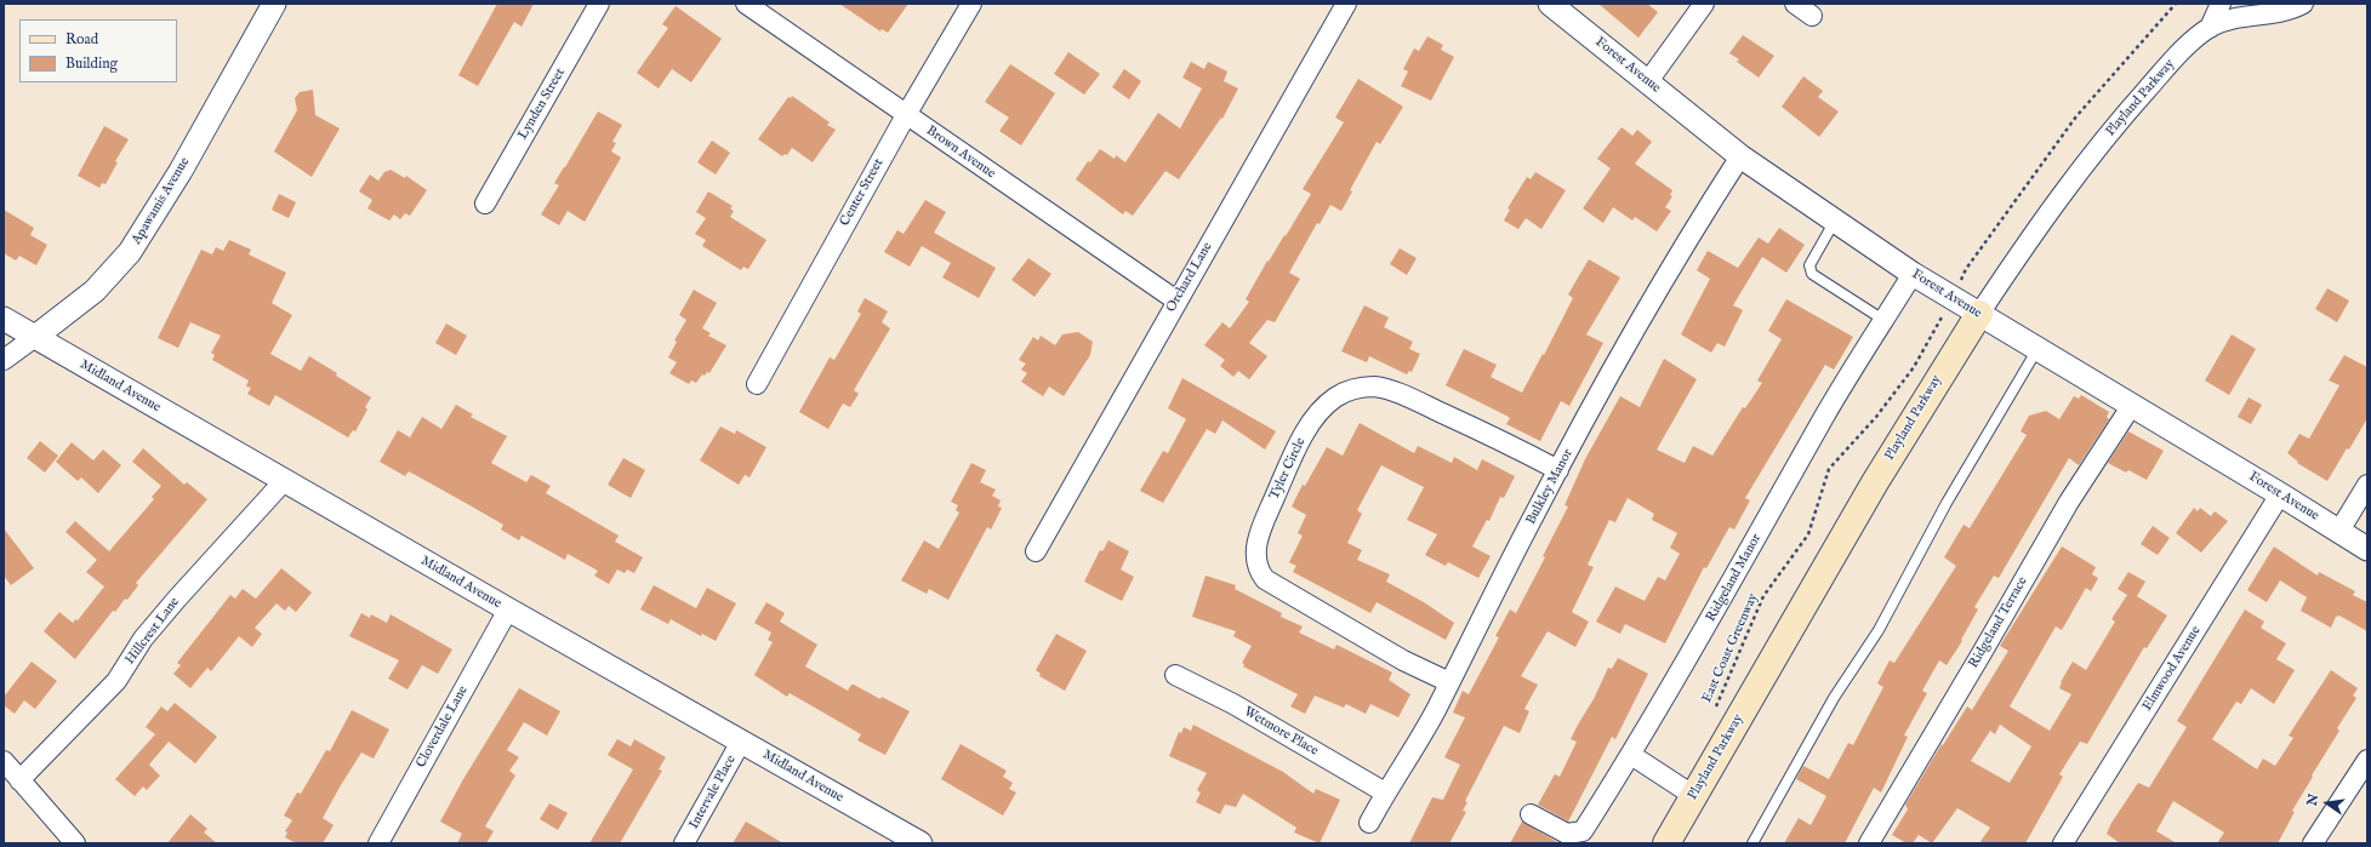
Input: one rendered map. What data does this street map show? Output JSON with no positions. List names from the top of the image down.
{
  "streets": {
    "main road": ["Playland Parkway"],
    "street": [
      "Forest Avenue",
      "Lynden Street",
      "Brown Avenue",
      "Center Street",
      "Apawamis Avenue",
      "Orchard Lane",
      "Midland Avenue",
      "Tyler Circle",
      "Bulkley Manor",
      "Ridgeland Manor",
      "Ridgeland Terrace",
      "Hillcrest Lane",
      "Elmwood Avenue",
      "Cloverdale Lane",
      "Wetmore Place",
      "Intervale Place"
    ],
    "path": ["East Coast Greenway"]
  },
  "crossings": [
    ["Forest Avenue", "Playland Parkway"],
    ["Forest Avenue", "Bulkley Manor"],
    ["Forest Avenue", "Ridgeland Manor"],
    ["Forest Avenue", "Ridgeland Terrace"],
    ["Forest Avenue", "East Coast Greenway"],
    ["Forest Avenue", "Elmwood Avenue"],
    ["Brown Avenue", "Center Street"],
    ["Brown Avenue", "Orchard Lane"],
    ["Apawamis Avenue", "Midland Avenue"],
    ["Midland Avenue", "Hillcrest Lane"],
    ["Midland Avenue", "Cloverdale Lane"],
    ["Midland Avenue", "Intervale Place"],
    ["Tyler Circle", "Bulkley Manor"],
    ["Bulkley Manor", "Wetmore Place"]
  ],
  "legend": ["Road", "Building"],
  "north": "left"
}
